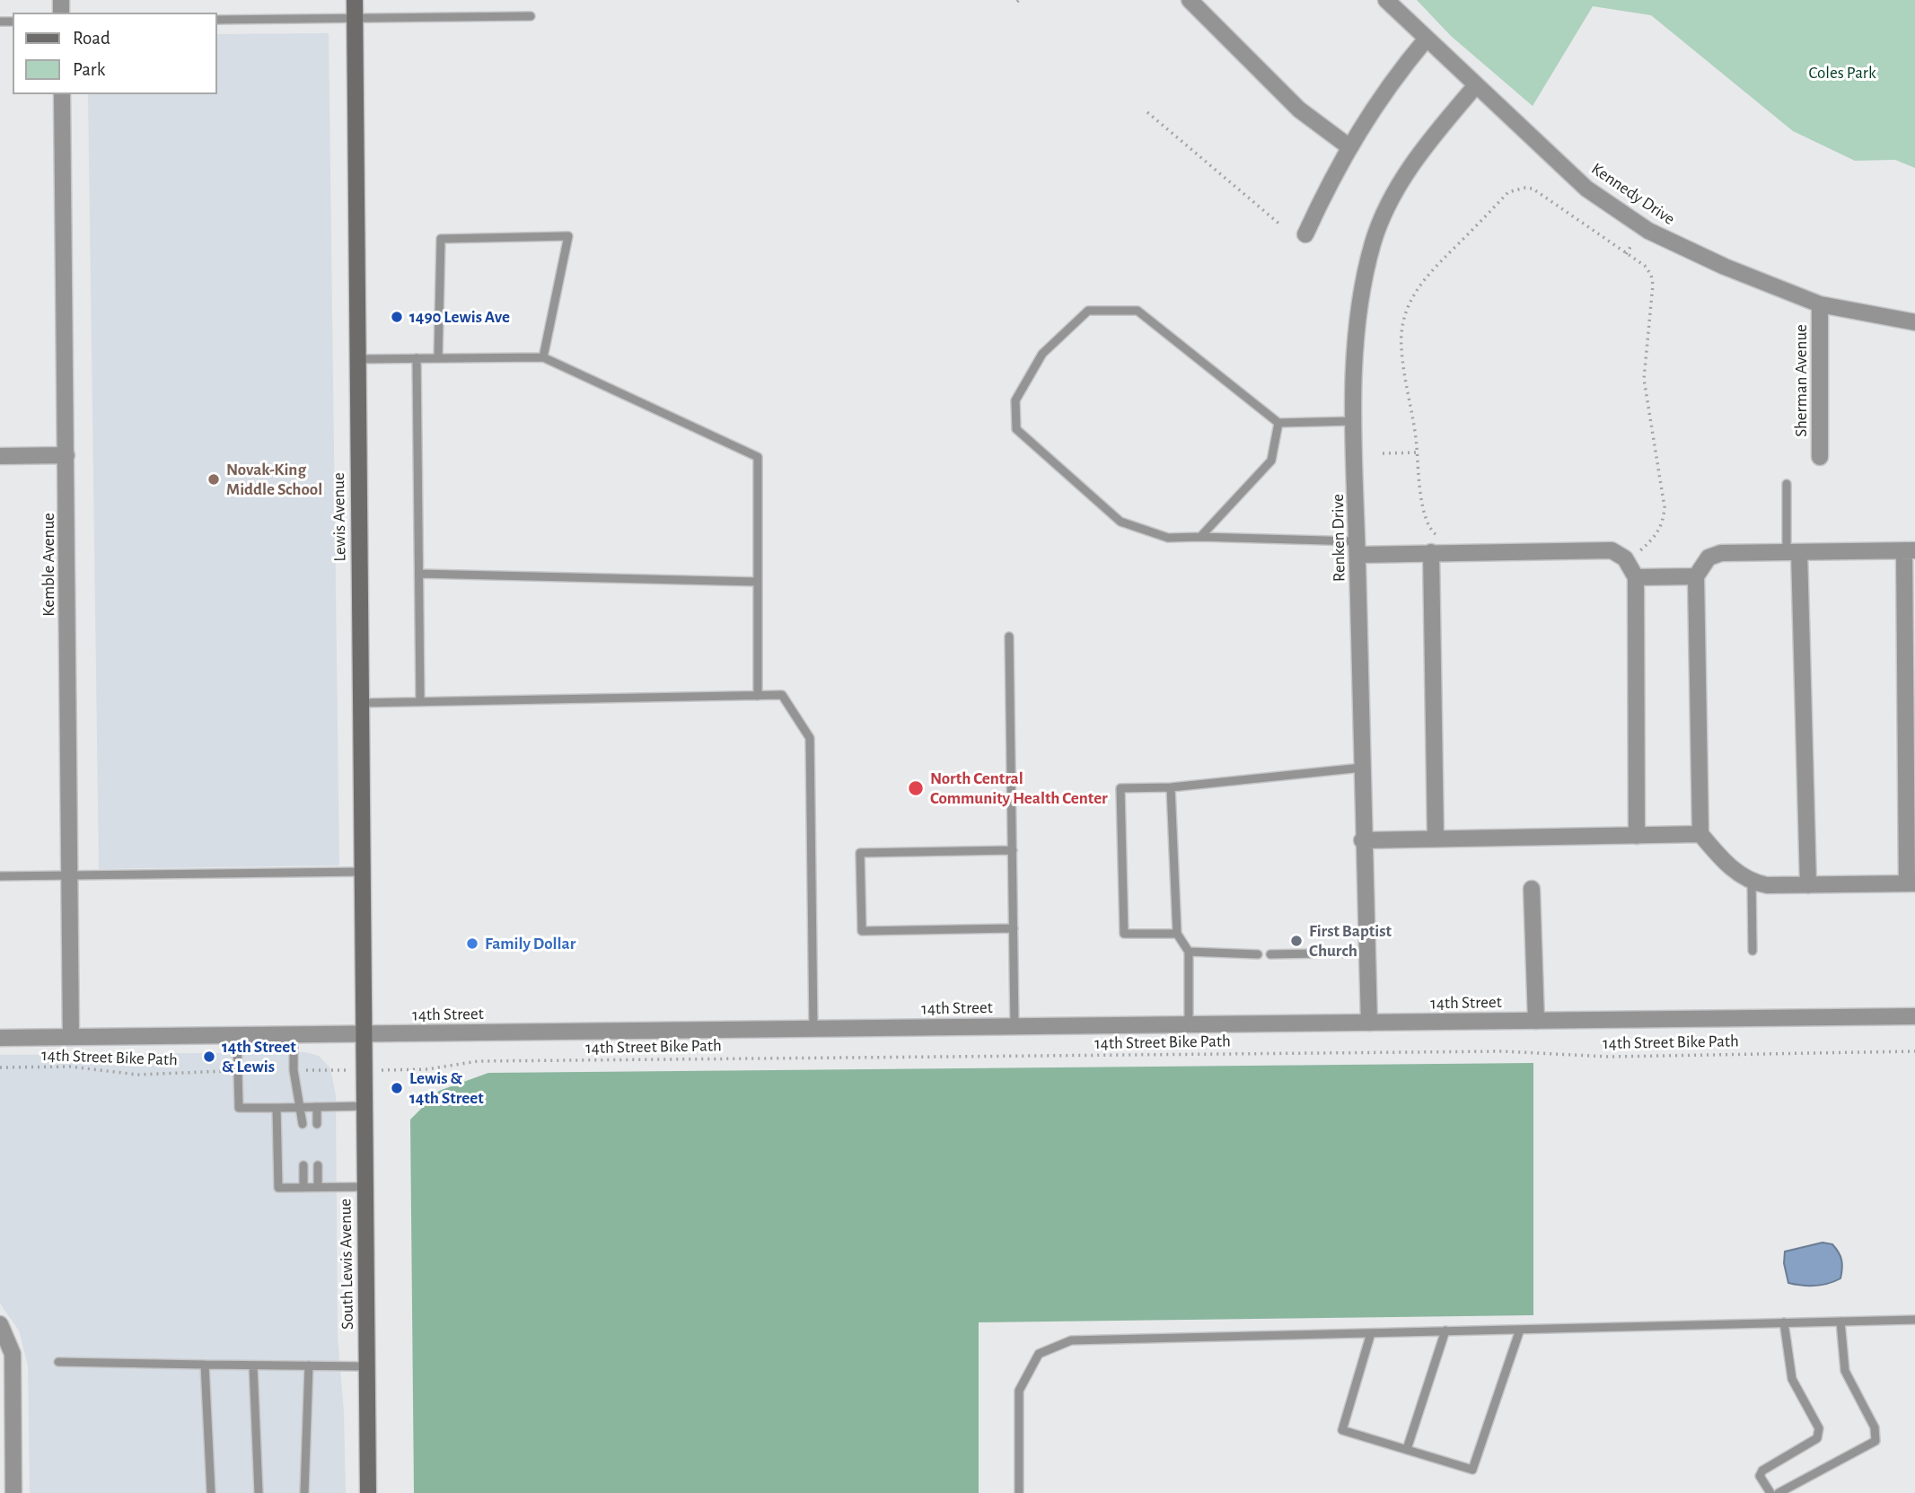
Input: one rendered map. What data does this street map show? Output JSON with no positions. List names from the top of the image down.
{
  "streets": {
    "main road": ["Lewis Avenue", "South Lewis Avenue"],
    "street": [
      "Kennedy Drive",
      "Sherman Avenue",
      "Renken Drive",
      "Kemble Avenue",
      "14th Street"
    ],
    "path": ["14th Street Bike Path"]
  },
  "crossings": [
    ["Kennedy Drive", "Sherman Avenue"],
    ["Kennedy Drive", "Renken Drive"],
    ["Lewis Avenue", "14th Street"],
    ["Lewis Avenue", "South Lewis Avenue"],
    ["Renken Drive", "14th Street"],
    ["Kemble Avenue", "14th Street"],
    ["14th Street", "South Lewis Avenue"]
  ],
  "parks": ["Coles Park"],
  "places": [
    "1490 Lewis Ave",
    "Novak-King Middle School",
    "North Central Community Health Center",
    "First Baptist Church",
    "Family Dollar",
    "14th Street & Lewis",
    "Lewis & 14th Street"
  ],
  "legend": ["Road", "Park"]
}
